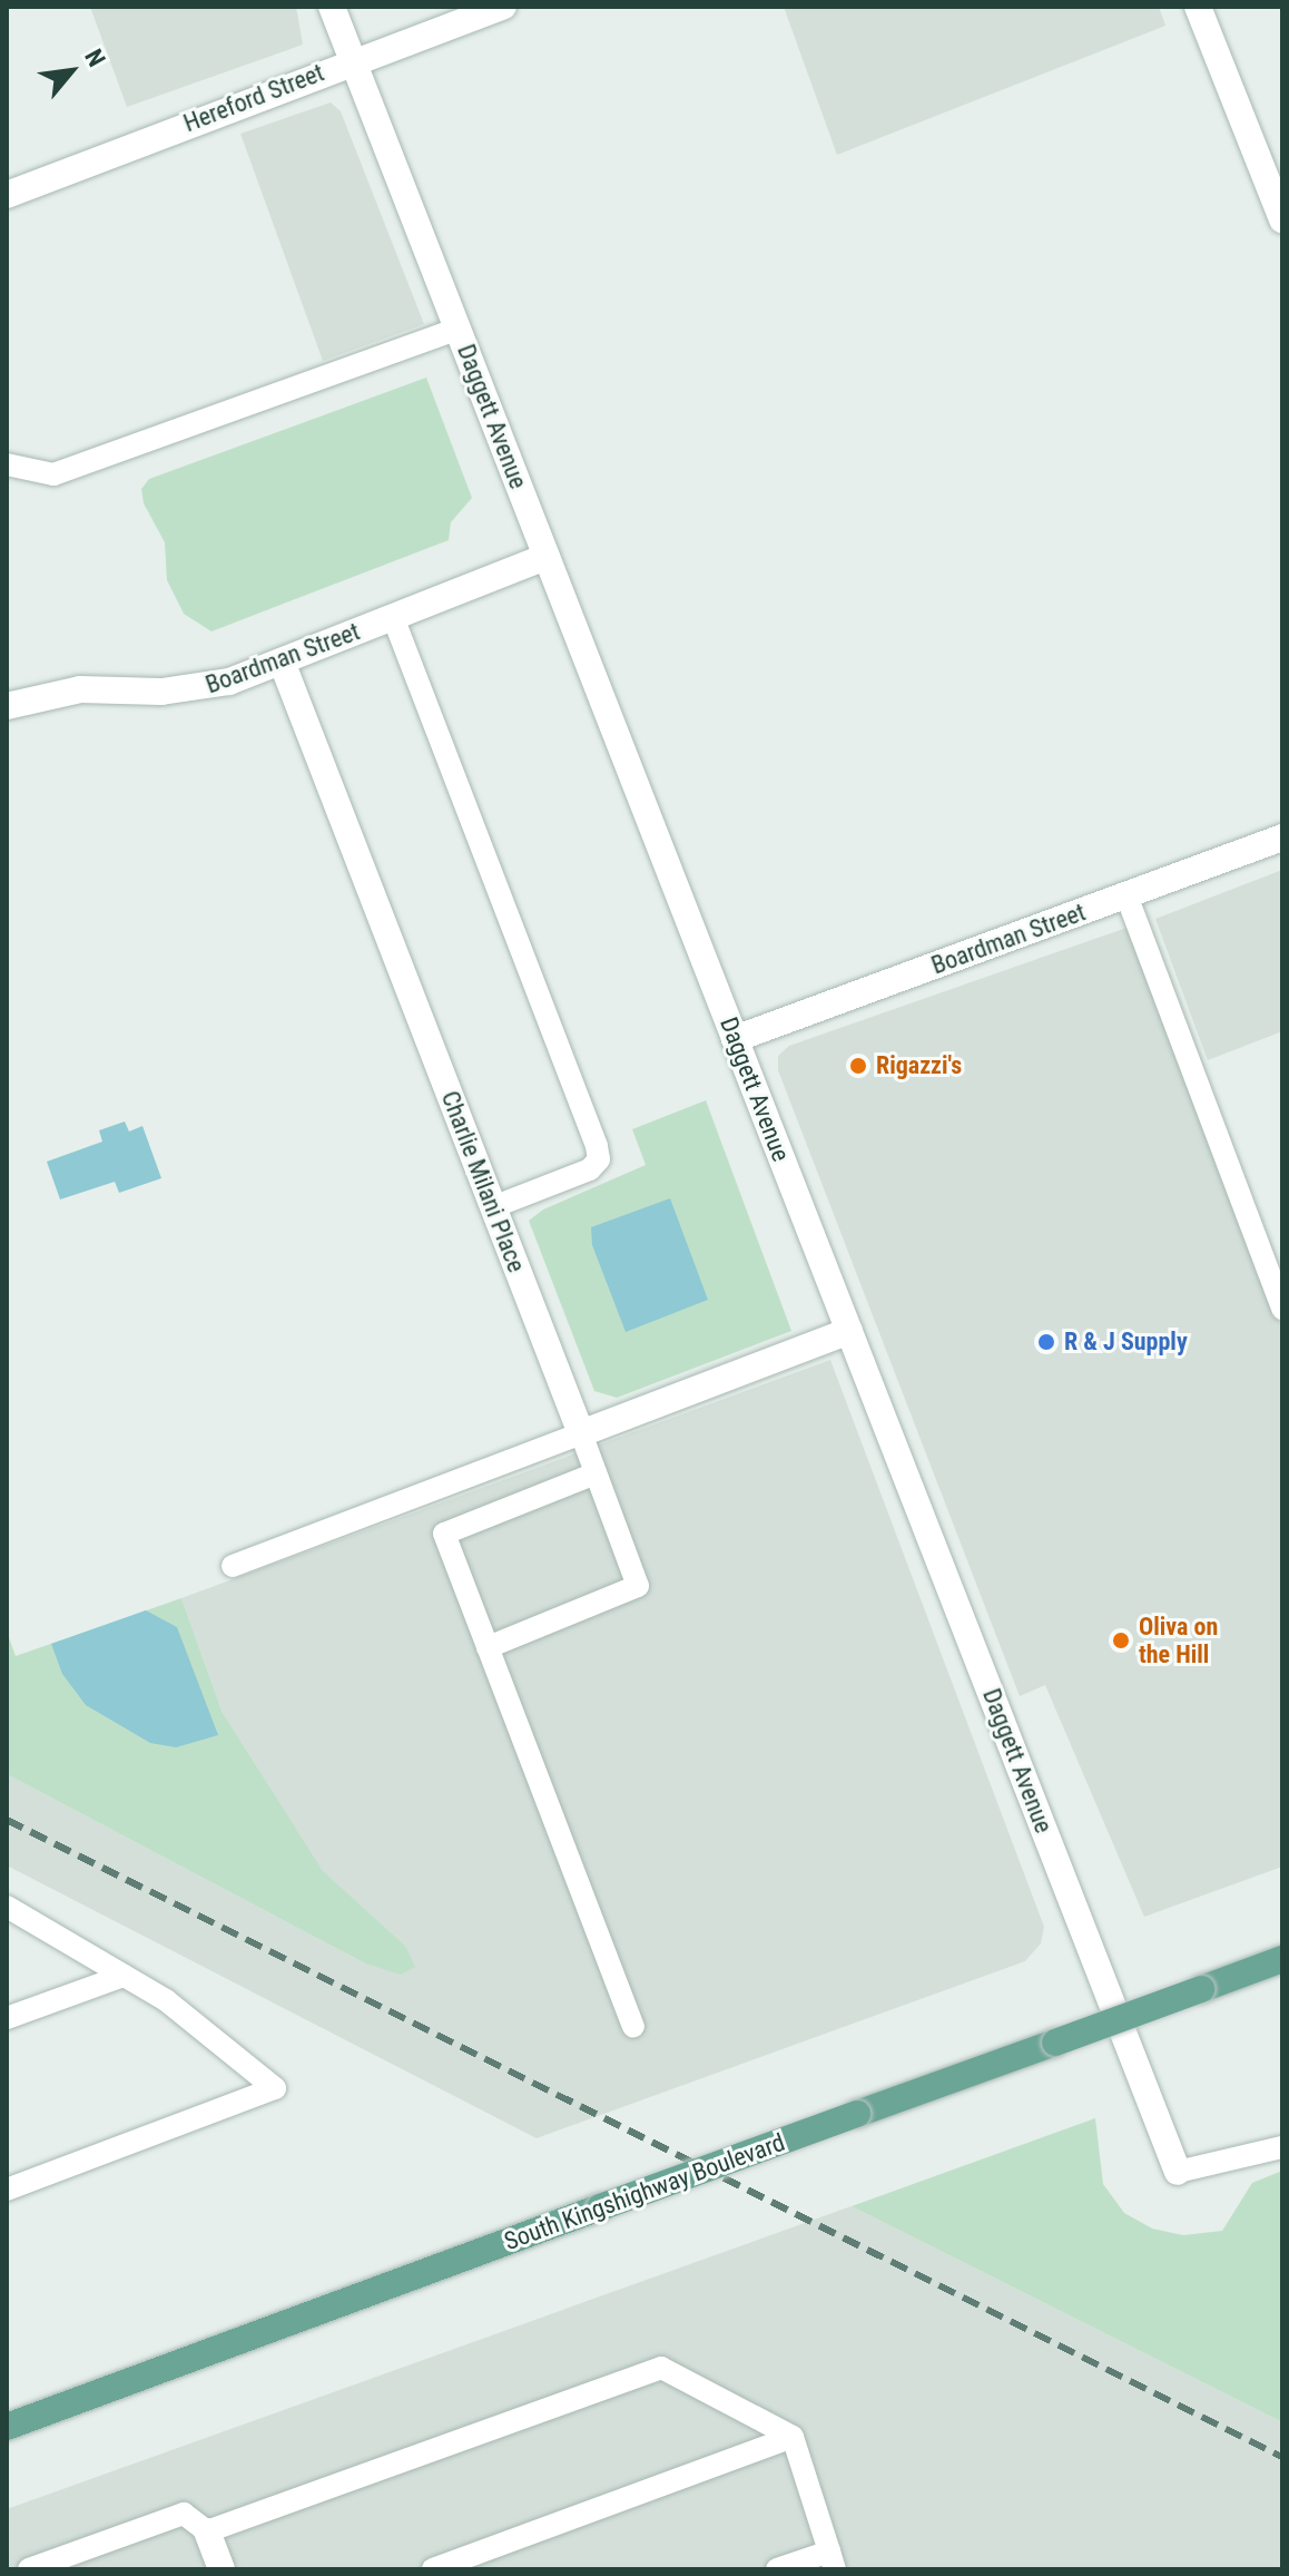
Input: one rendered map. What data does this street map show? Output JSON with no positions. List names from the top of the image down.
{
  "streets": {
    "main road": ["South Kingshighway Boulevard"],
    "street": [
      "Hereford Street",
      "Daggett Avenue",
      "Boardman Street",
      "Charlie Milani Place"
    ]
  },
  "crossings": [
    ["Hereford Street", "Daggett Avenue"],
    ["Daggett Avenue", "Boardman Street"],
    ["Boardman Street", "Charlie Milani Place"]
  ],
  "places": ["Rigazzi's", "R & J Supply", "Oliva on the Hill"],
  "north": "top right"
}
